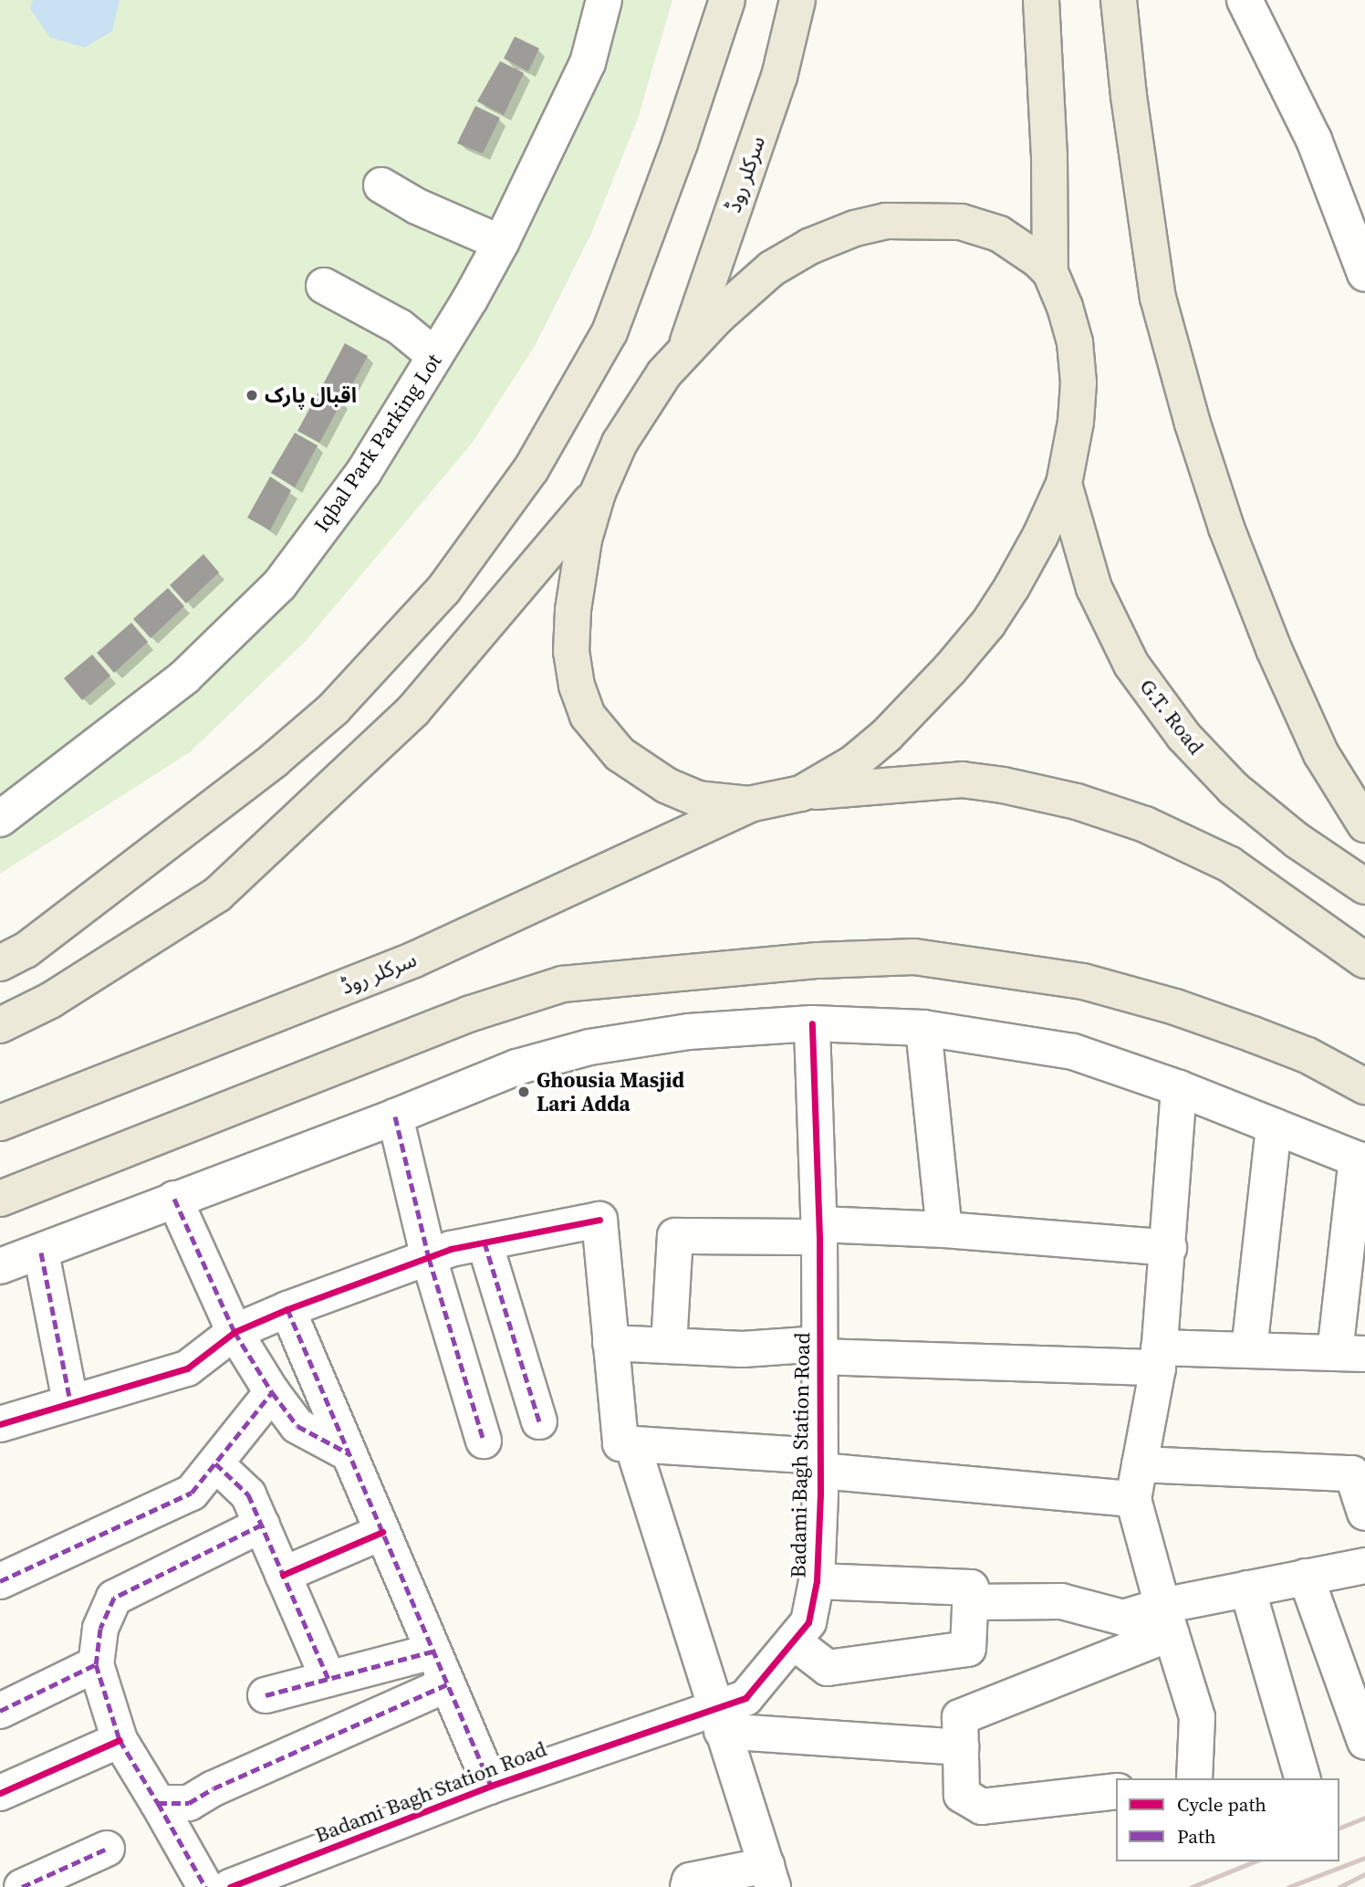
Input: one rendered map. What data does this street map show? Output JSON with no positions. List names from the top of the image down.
{
  "streets": {
    "main road": ["سرکلر روڈ", "G.T. Road"],
    "street": ["Iqbal Park Parking Lot", "Badami Bagh Station Road"]
  },
  "places": ["اقبال پارک", "Ghousia Masjid Lari Adda"],
  "legend": ["Cycle path", "Path"]
}
